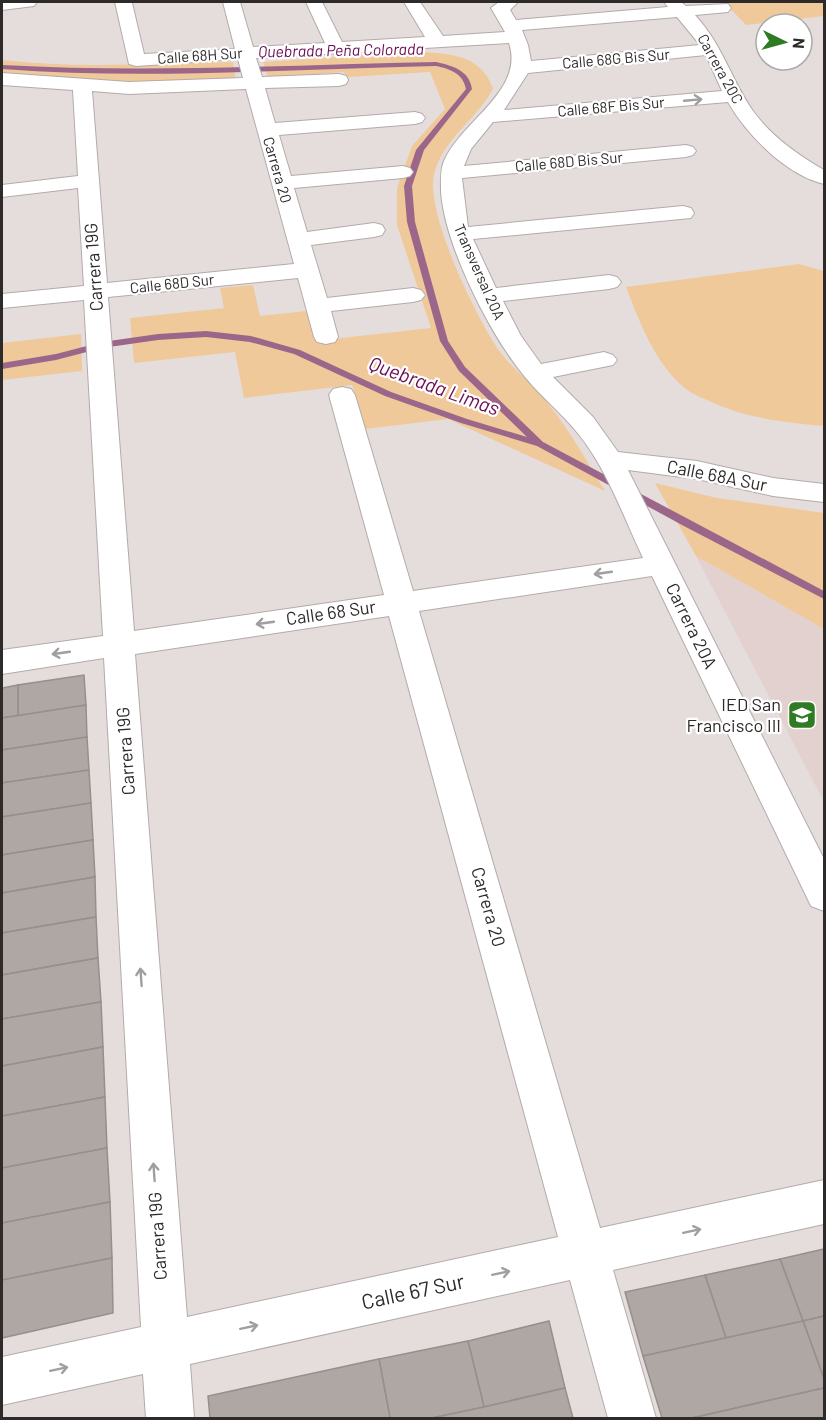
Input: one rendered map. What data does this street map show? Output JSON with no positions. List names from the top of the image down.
{
  "streets": {
    "street": [
      "Calle 68H Sur",
      "Calle 68G Bis Sur",
      "Carrera 20C",
      "Calle 68F Bis Sur",
      "Calle 68D Bis Sur",
      "Carrera 20",
      "Carrera 19G",
      "Transversal 20A",
      "Calle 68D Sur",
      "Calle 68A Sur",
      "Calle 68 Sur",
      "Carrera 20A",
      "Calle 67 Sur"
    ]
  },
  "crossings": [
    ["Calle 68H Sur", "Carrera 20C"],
    ["Calle 68H Sur", "Carrera 20"],
    ["Calle 68H Sur", "Carrera 19G"],
    ["Calle 68G Bis Sur", "Carrera 20C"],
    ["Calle 68G Bis Sur", "Transversal 20A"],
    ["Carrera 20C", "Calle 68F Bis Sur"],
    ["Calle 68F Bis Sur", "Transversal 20A"],
    ["Calle 68D Bis Sur", "Transversal 20A"],
    ["Carrera 20", "Calle 68D Sur"],
    ["Carrera 20", "Calle 68 Sur"],
    ["Carrera 20", "Calle 67 Sur"],
    ["Carrera 19G", "Calle 68D Sur"],
    ["Carrera 19G", "Calle 68 Sur"],
    ["Carrera 19G", "Calle 67 Sur"],
    ["Transversal 20A", "Carrera 20A"],
    ["Calle 68A Sur", "Carrera 20A"],
    ["Calle 68 Sur", "Carrera 20A"]
  ],
  "one_way": ["Carrera 19G", "Calle 68 Sur", "Calle 67 Sur"],
  "water": ["Quebrada Peña Colorada", "Quebrada Limas"],
  "places": {
    "school or university": ["IED San Francisco III"]
  },
  "north": "right"
}
